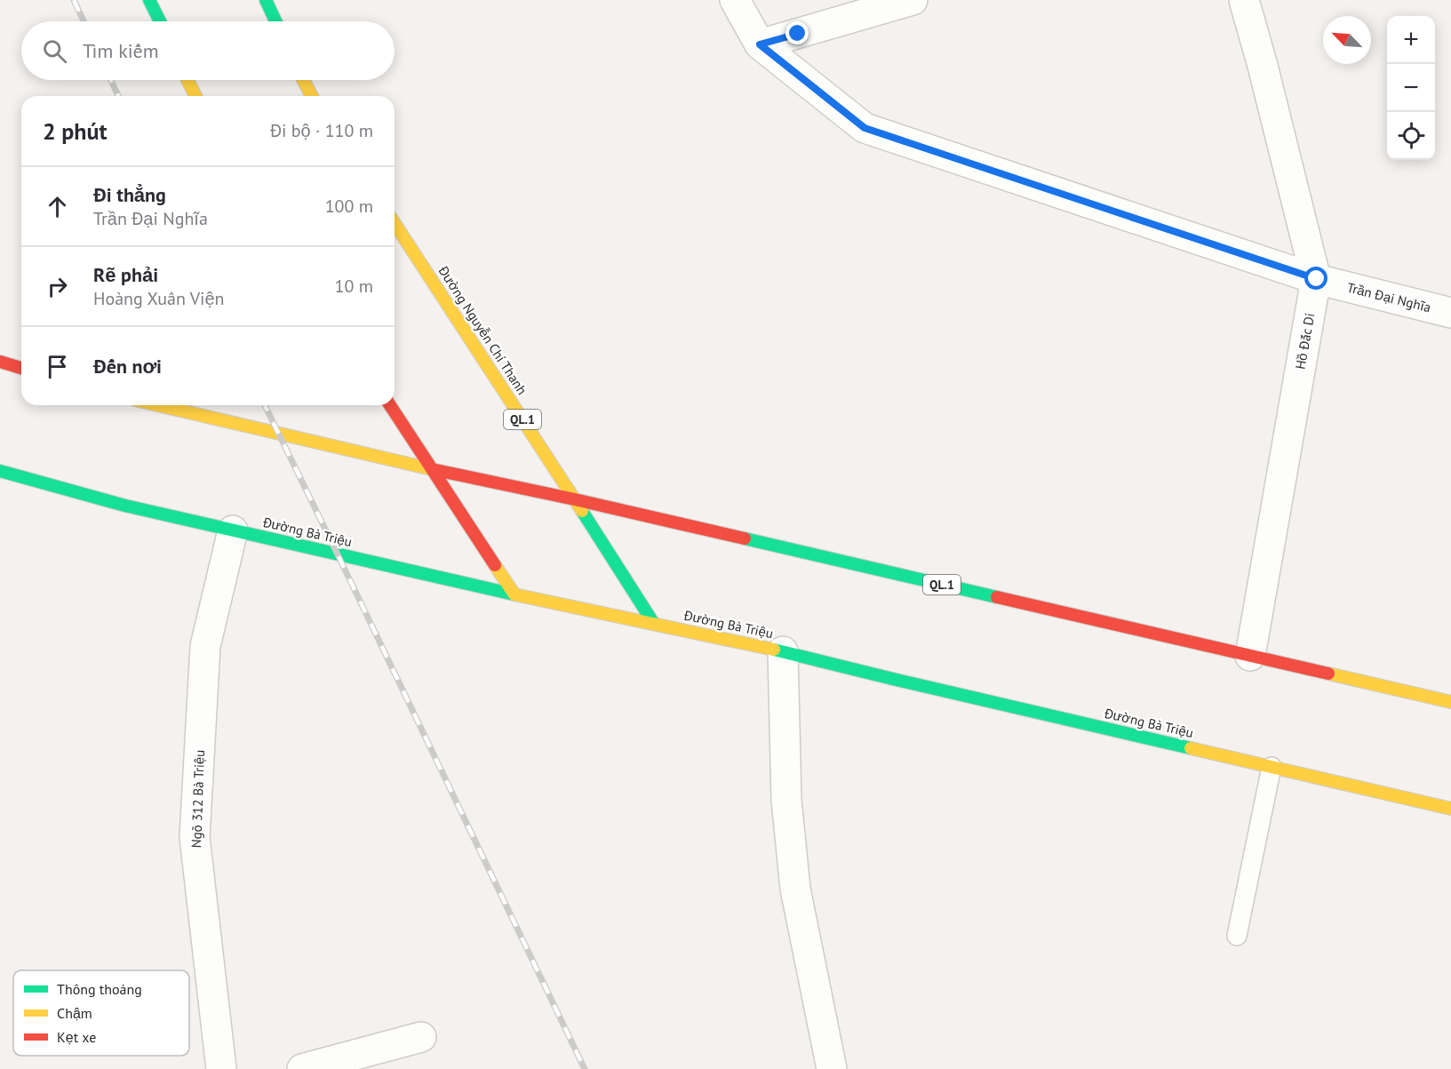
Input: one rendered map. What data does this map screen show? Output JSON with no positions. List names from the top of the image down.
{
  "streets": {
    "main road": ["Đường Nguyễn Chí Thanh", "QL.1", "Đường Bà Triệu"],
    "street": ["Trần Đại Nghĩa", "Hồ Đắc Di", "Ngõ 312 Bà Triệu"]
  },
  "crossings": [
    ["Trần Đại Nghĩa", "Hồ Đắc Di"],
    ["Đường Nguyễn Chí Thanh", "QL.1"],
    ["Đường Nguyễn Chí Thanh", "Đường Bà Triệu"],
    ["Hồ Đắc Di", "QL.1"],
    ["Đường Bà Triệu", "Ngõ 312 Bà Triệu"]
  ],
  "legend": ["Thông thoáng", "Chậm", "Kẹt xe"],
  "north": "top left",
  "page": {
    "map_buttons": ["+", "−"],
    "search": "Tìm kiếm",
    "heading": ["2 phút", "Đi bộ · 110 m"],
    "list": [
      ["Đi thẳng", "Trần Đại Nghĩa", "100 m"],
      ["Rẽ phải", "Hoàng Xuân Viện", "10 m"],
      "Đến nơi"
    ]
  }
}
